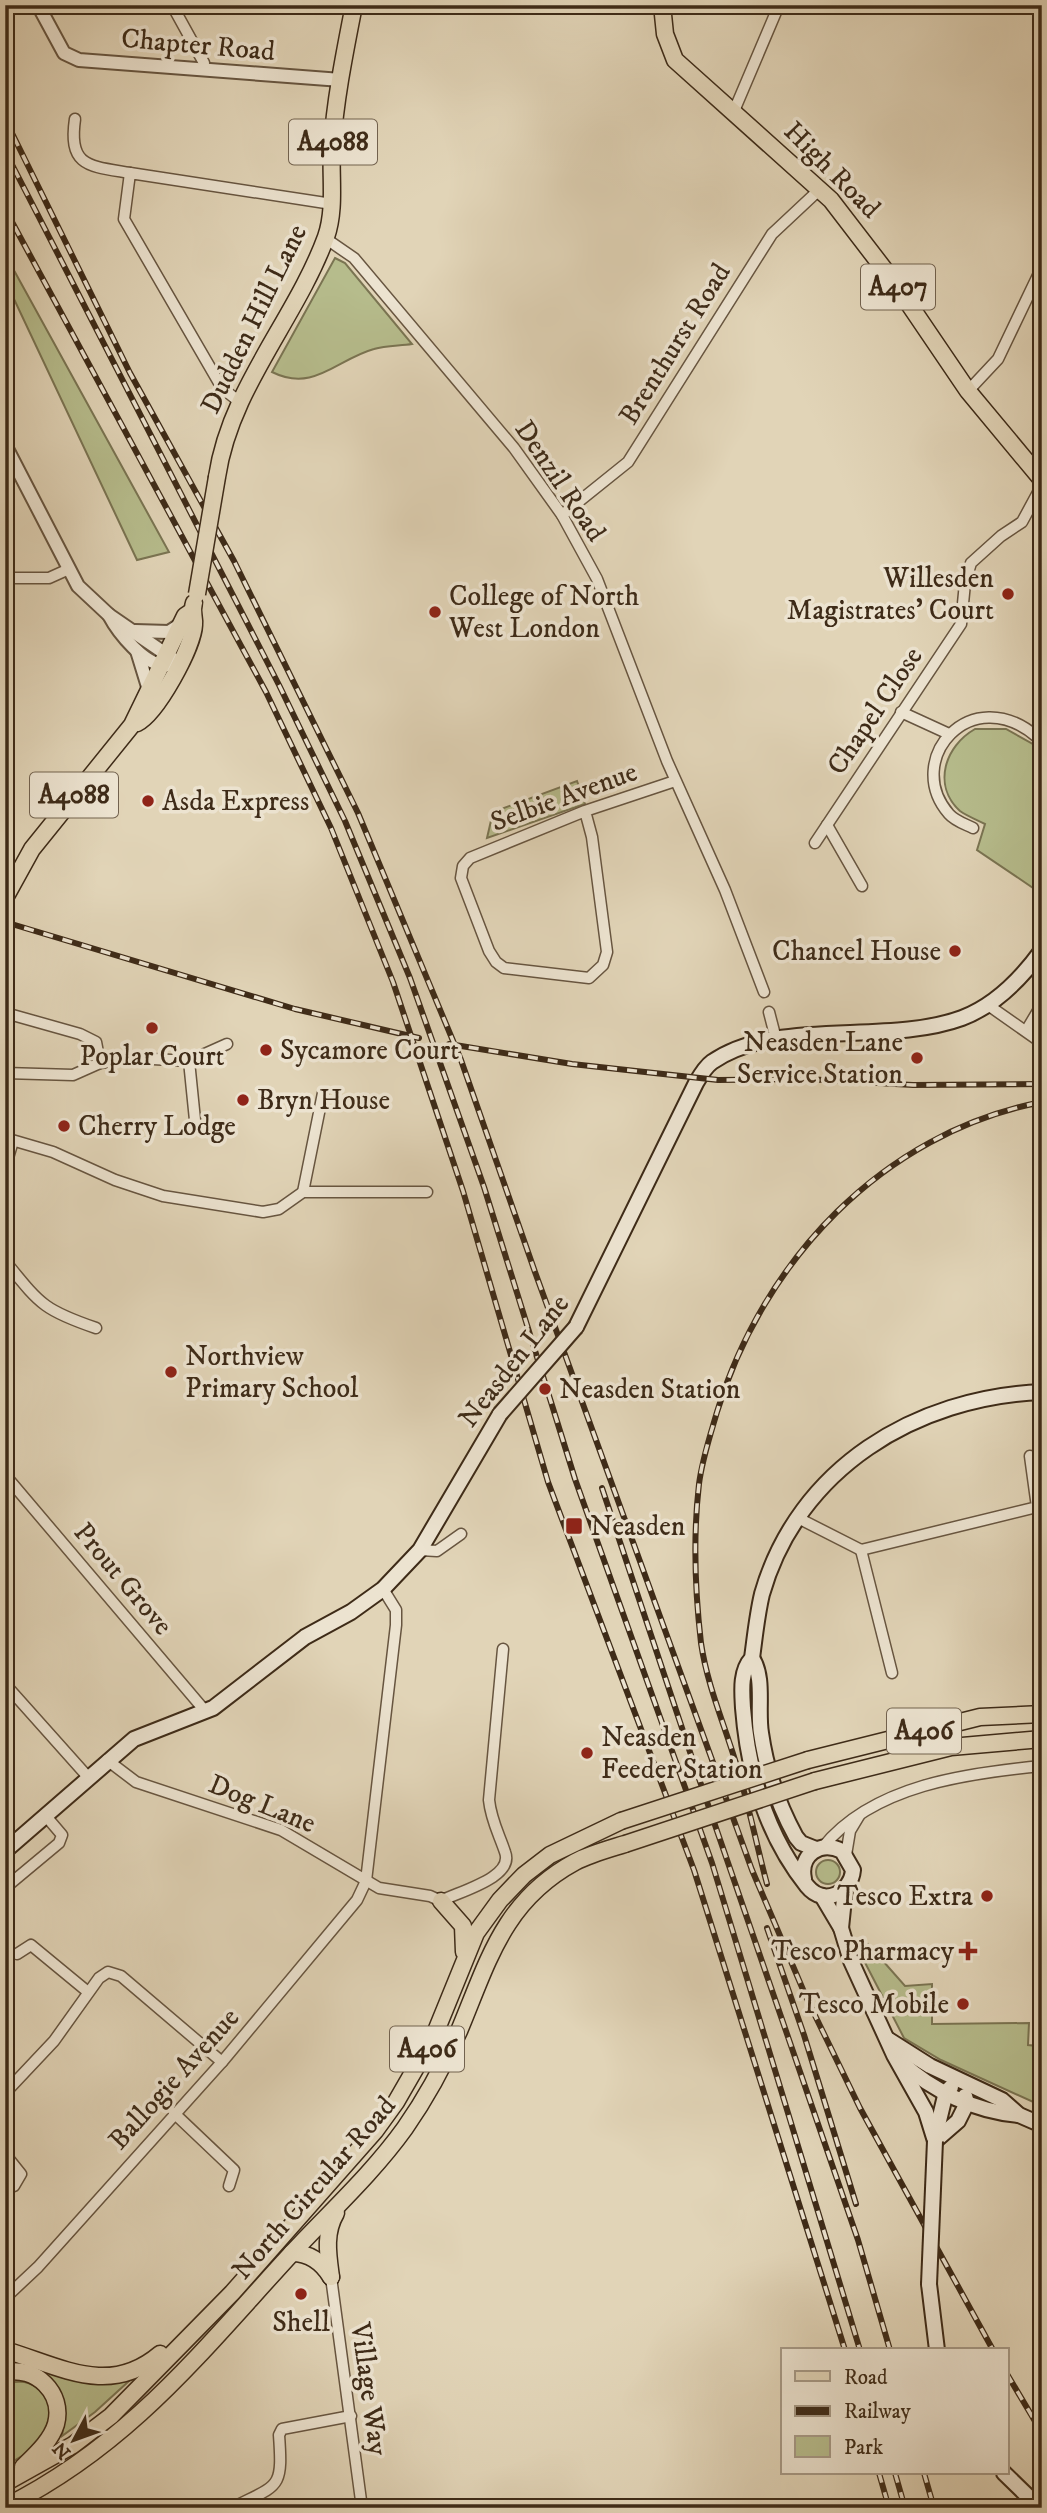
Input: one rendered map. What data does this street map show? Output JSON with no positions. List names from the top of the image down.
{
  "streets": {
    "main road": [
      "A4088",
      "High Road",
      "A407",
      "Dudden Hill Lane",
      "Neasden Lane",
      "A406",
      "North Circular Road"
    ],
    "street": [
      "Chapter Road",
      "Brenthurst Road",
      "Denzil Road",
      "Chapel Close",
      "Selbie Avenue",
      "Prout Grove",
      "Dog Lane",
      "Ballogie Avenue",
      "Village Way"
    ]
  },
  "crossings": [
    ["Chapter Road", "Dudden Hill Lane"],
    ["High Road", "Brenthurst Road"],
    ["High Road", "Chapel Close"],
    ["Dudden Hill Lane", "Denzil Road"],
    ["Brenthurst Road", "Denzil Road"],
    ["Denzil Road", "Selbie Avenue"],
    ["Neasden Lane", "Prout Grove"],
    ["Neasden Lane", "Dog Lane"],
    ["A406", "North Circular Road"],
    ["Dog Lane", "Ballogie Avenue"]
  ],
  "places": {
    "other": [
      "Willesden Magistrates' Court",
      "College of North West London",
      "Asda Express",
      "Chancel House",
      "Poplar Court",
      "Sycamore Court",
      "Neasden Lane Service Station",
      "Bryn House",
      "Cherry Lodge",
      "Northview Primary School",
      "Neasden Station",
      "Neasden Feeder Station",
      "Tesco Extra",
      "Tesco Mobile",
      "Shell"
    ],
    "transit": ["Neasden"],
    "health": ["Tesco Pharmacy"]
  },
  "legend": ["Road", "Railway", "Park"],
  "north": "bottom left"
}
